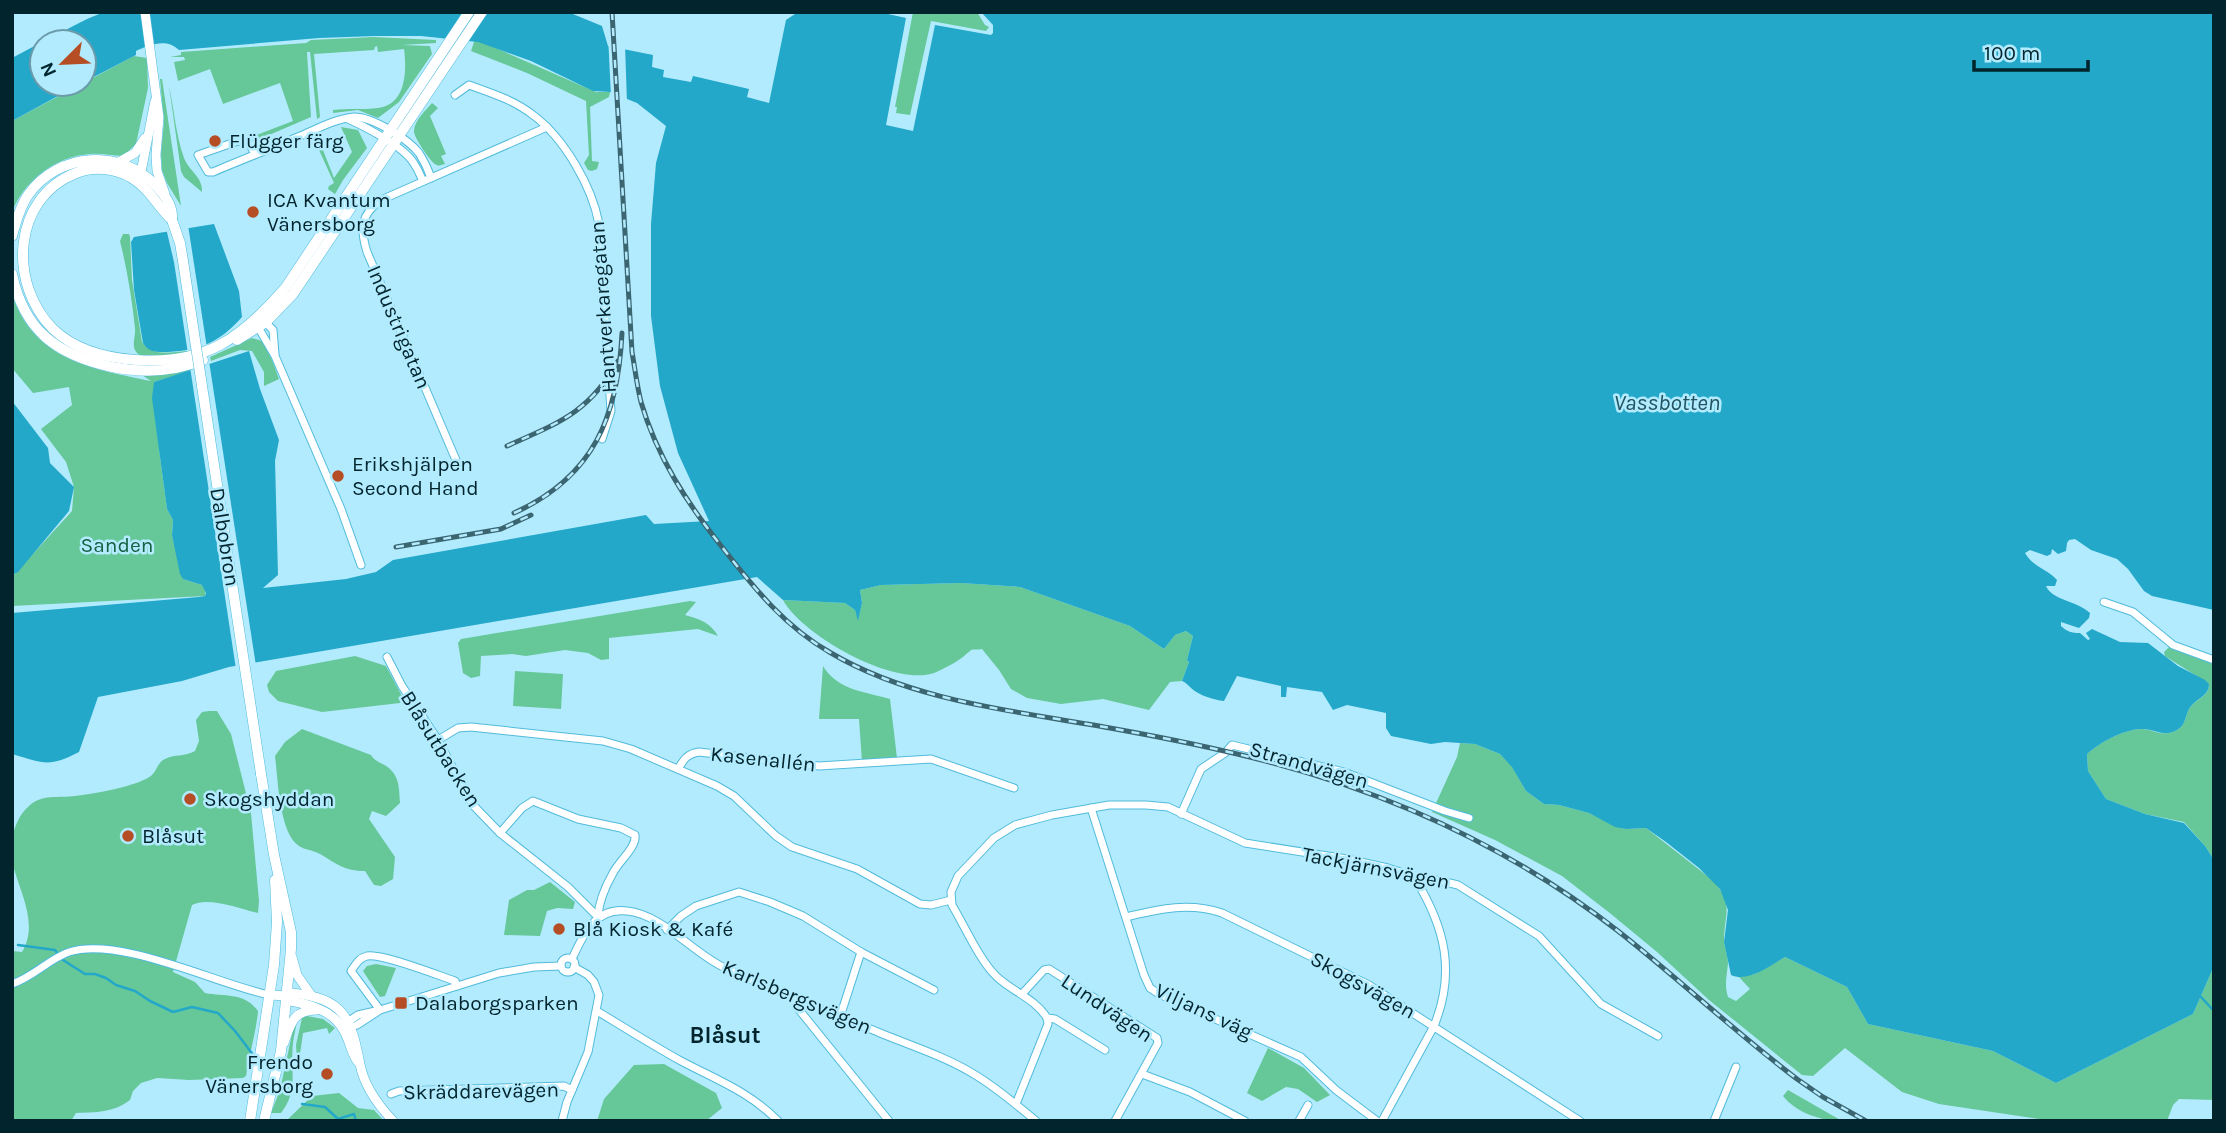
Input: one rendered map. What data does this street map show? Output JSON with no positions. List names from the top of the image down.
{
  "streets": {
    "main road": ["Dalbobron"],
    "street": [
      "Hantverkaregatan",
      "Industrigatan",
      "Blåsutbacken",
      "Kasenallén",
      "Strandvägen",
      "Tackjärnsvägen",
      "Skogsvägen",
      "Karlsbergsvägen",
      "Lundvägen",
      "Viljans väg",
      "Skräddarevägen"
    ]
  },
  "crossings": [
    ["Hantverkaregatan", "Industrigatan"],
    ["Blåsutbacken", "Kasenallén"],
    ["Blåsutbacken", "Karlsbergsvägen"],
    ["Strandvägen", "Tackjärnsvägen"],
    ["Tackjärnsvägen", "Viljans väg"],
    ["Skogsvägen", "Viljans väg"]
  ],
  "districts": ["Blåsut"],
  "water": ["Vassbotten"],
  "parks": ["Sanden"],
  "places": {
    "other": [
      "Flügger färg",
      "ICA Kvantum Vänersborg",
      "Erikshjälpen Second Hand",
      "Skogshyddan",
      "Blåsut",
      "Blå Kiosk & Kafé",
      "Frendo Vänersborg"
    ],
    "transit": ["Dalaborgsparken"]
  },
  "scale_bar": "100 m",
  "north": "bottom left"
}
